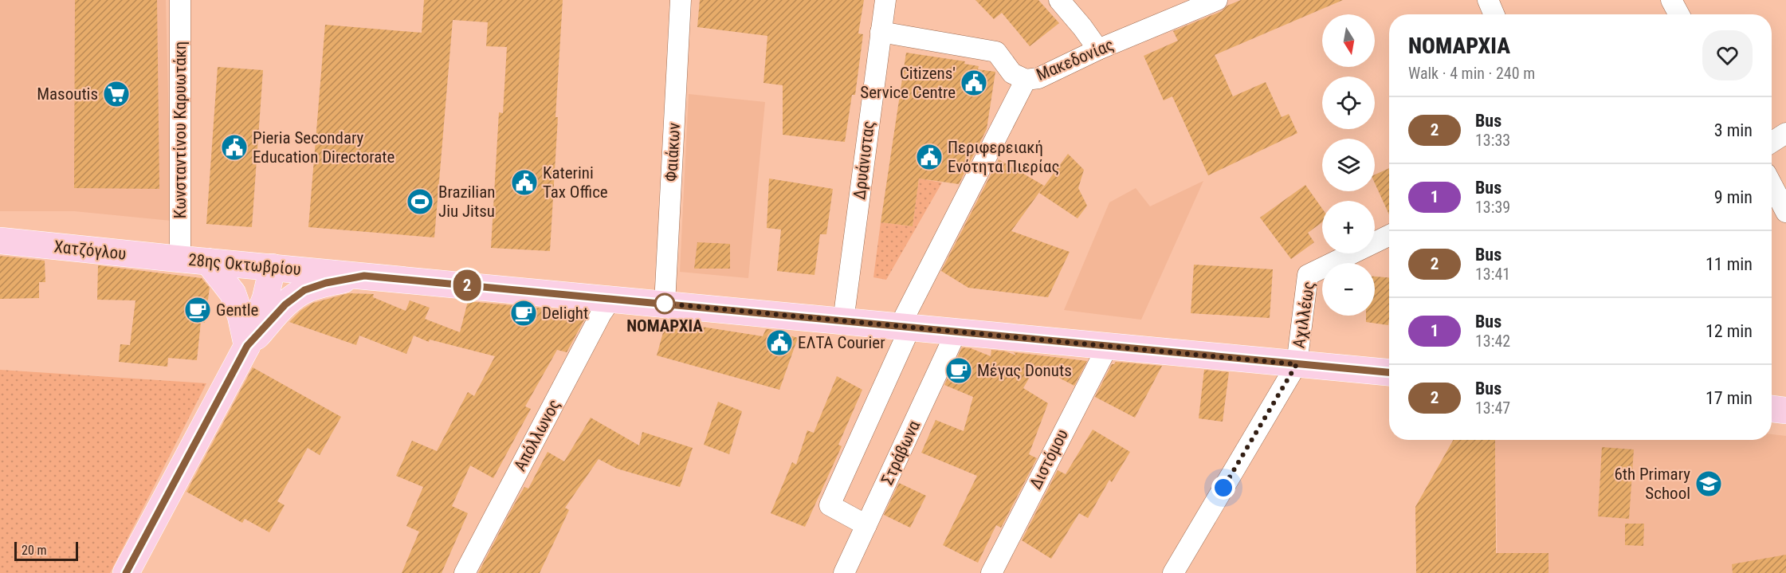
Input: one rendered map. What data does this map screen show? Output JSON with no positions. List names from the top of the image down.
{
  "streets": {
    "main road": ["Χατζόγλου", "28ης Οκτωβρίου"],
    "street": [
      "Μακεδονίας",
      "Κωνσταντίνου Καρυωτάκη",
      "Φαιάκων",
      "Δρυάνιστας",
      "Αχιλλέως",
      "Απόλλωνος",
      "Στράβωνα",
      "Διστόμου"
    ]
  },
  "crossings": [
    ["Μακεδονίας", "Δρυάνιστας"],
    ["Κωνσταντίνου Καρυωτάκη", "Χατζόγλου"],
    ["Κωνσταντίνου Καρυωτάκη", "28ης Οκτωβρίου"],
    ["Φαιάκων", "28ης Οκτωβρίου"],
    ["Δρυάνιστας", "28ης Οκτωβρίου"],
    ["Χατζόγλου", "28ης Οκτωβρίου"],
    ["28ης Οκτωβρίου", "Αχιλλέως"],
    ["28ης Οκτωβρίου", "Απόλλωνος"],
    ["28ης Οκτωβρίου", "Στράβωνα"],
    ["28ης Οκτωβρίου", "Διστόμου"]
  ],
  "places": {
    "public building": [
      "Citizens' Service Centre",
      "Pieria Secondary Education Directorate",
      "Περιφερειακή Ενότητα Πιερίας",
      "Katerini Tax Office",
      "ΕΛΤΑ Courier"
    ],
    "supermarket": ["Masoutis"],
    "sports": ["Brazilian Jiu Jitsu"],
    "other": ["ΝΟΜΑΡΧΙΑ"],
    "cafe": ["Gentle", "Delight", "Μέγας Donuts"],
    "school or university": ["6th Primary School"]
  },
  "lines": ["bus line 2"],
  "scale_bar": "20 m",
  "north": "bottom",
  "page": {
    "on_map": "2",
    "map_buttons": ["+", "−"],
    "heading": ["ΝΟΜΑΡΧΙΑ", "Walk · 4 min · 240 m"],
    "list": [
      {
        "mark": "2",
        "name": "Bus",
        "note": "13:33",
        "value": "3 min"
      },
      {
        "mark": "1",
        "name": "Bus",
        "note": "13:39",
        "value": "9 min"
      },
      {
        "mark": "2",
        "name": "Bus",
        "note": "13:41",
        "value": "11 min"
      },
      {
        "mark": "1",
        "name": "Bus",
        "note": "13:42",
        "value": "12 min"
      },
      {
        "mark": "2",
        "name": "Bus",
        "note": "13:47",
        "value": "17 min"
      }
    ],
    "scale": "20 m"
  }
}
